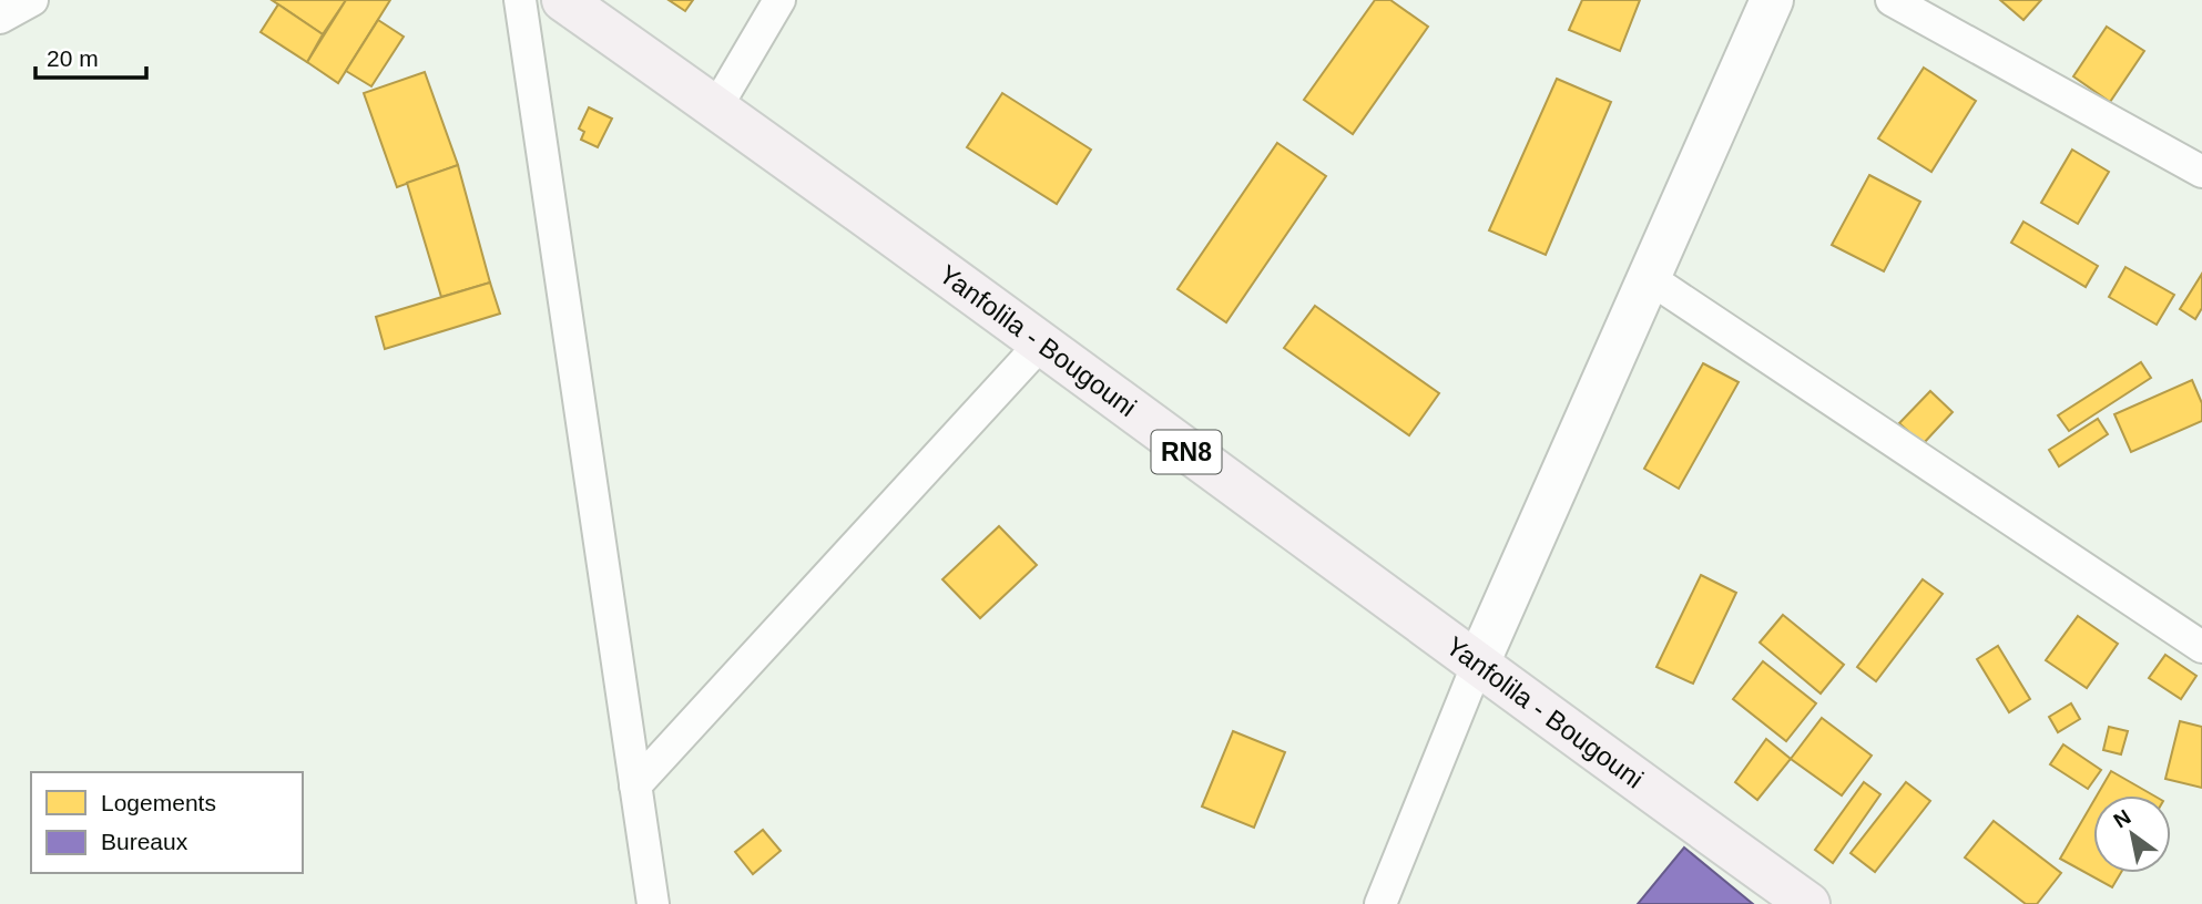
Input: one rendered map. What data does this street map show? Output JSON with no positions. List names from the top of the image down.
{
  "streets": {
    "main road": ["Yanfolila - Bougouni", "RN8"]
  },
  "legend": ["Logements", "Bureaux"],
  "scale_bar": "20 m",
  "north": "top left"
}
